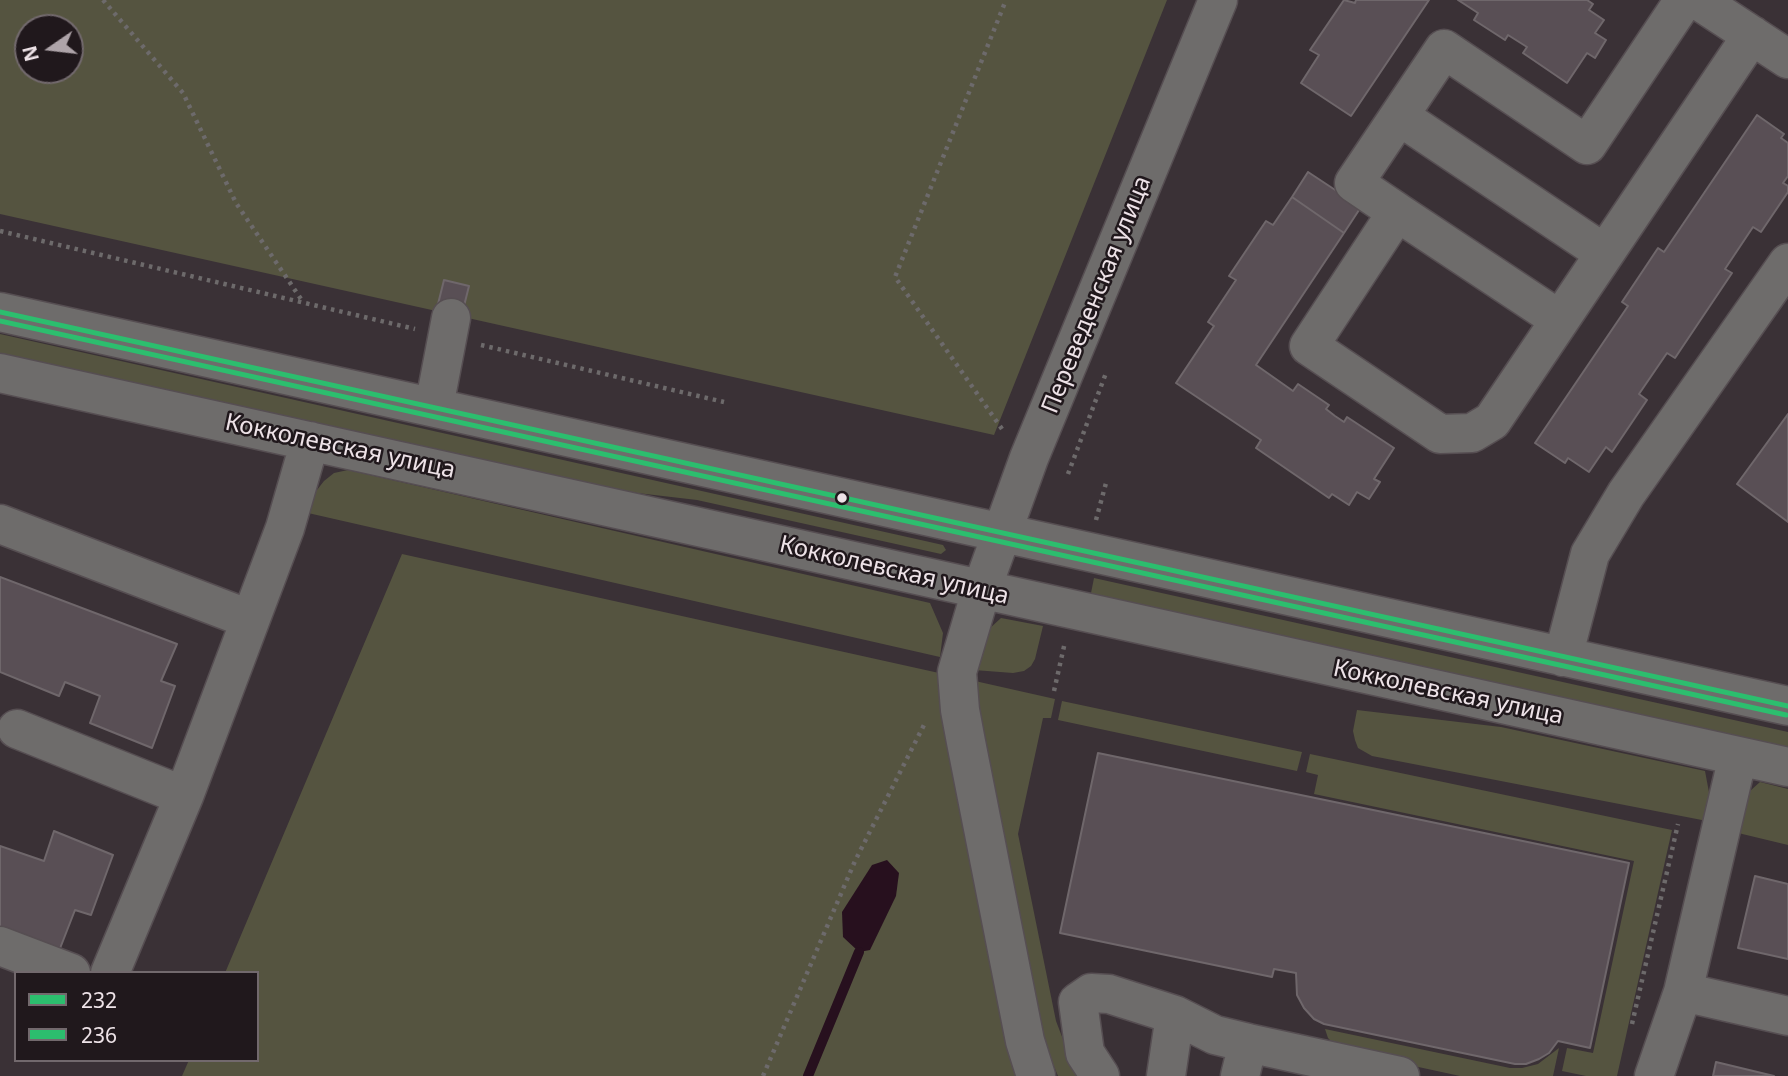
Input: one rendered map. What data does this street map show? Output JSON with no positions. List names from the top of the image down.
{
  "streets": {
    "street": ["Переведенская улица", "Кокколевская улица"]
  },
  "crossings": [
    ["Переведенская улица", "Кокколевская улица"]
  ],
  "lines": ["transit line 232", "transit line 236"],
  "legend": ["232", "236"],
  "north": "left"
}
